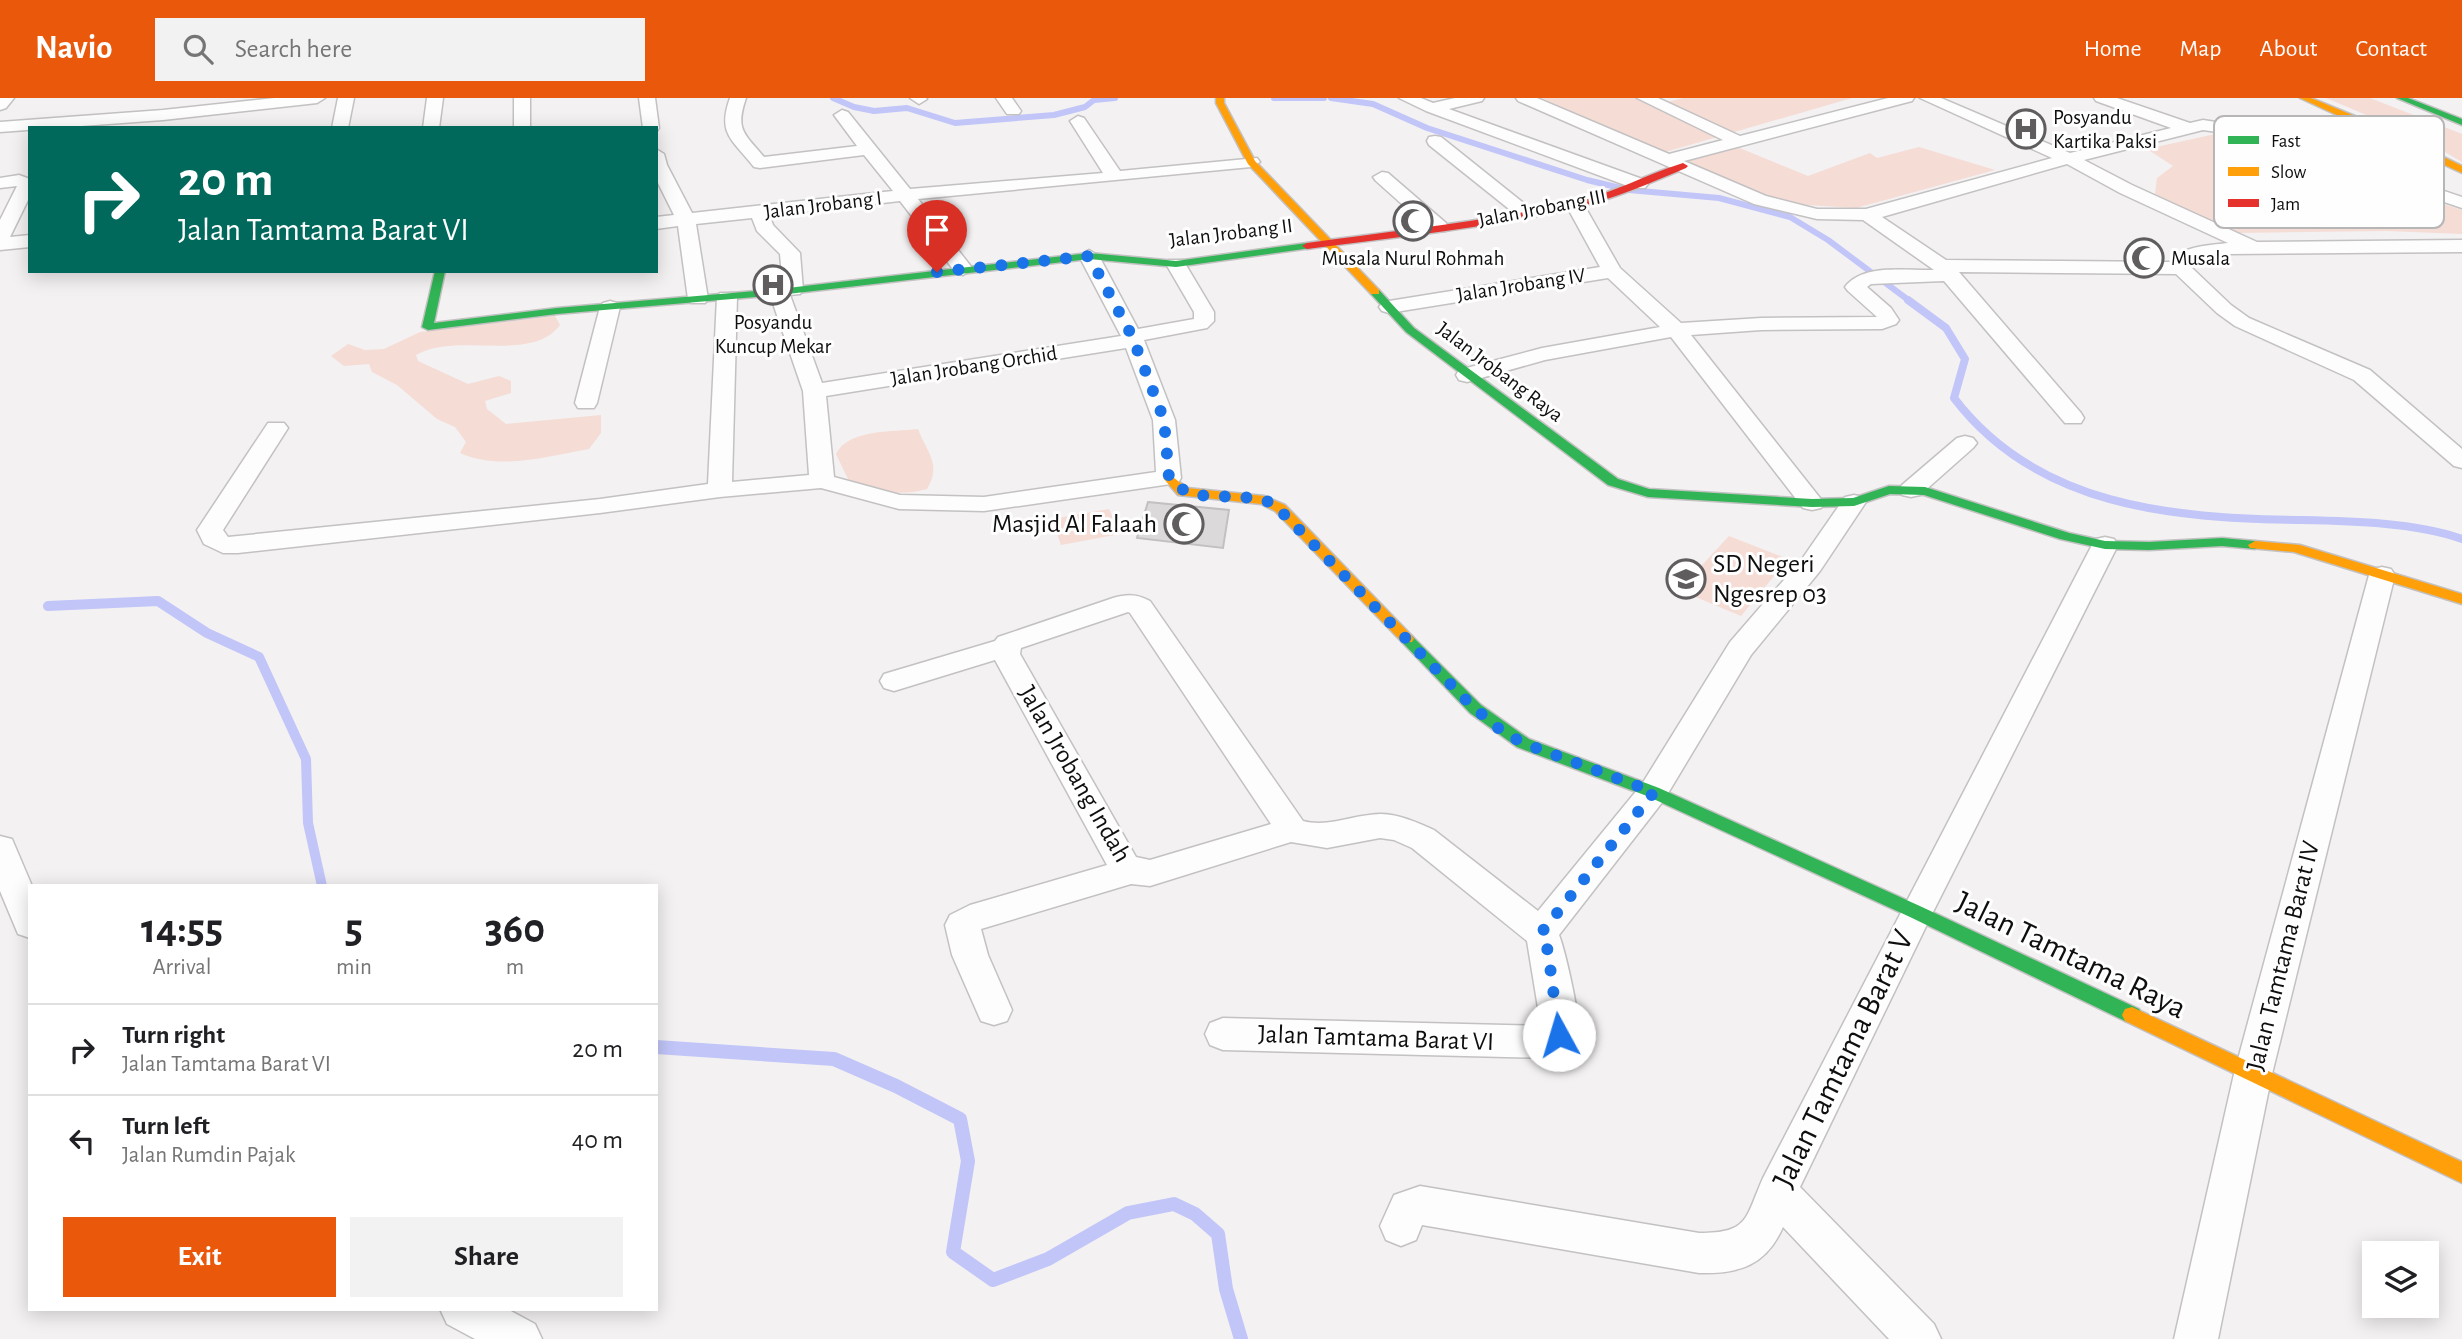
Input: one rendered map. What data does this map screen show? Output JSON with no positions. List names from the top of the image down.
{
  "streets": {
    "main road": [
      "Jalan Jrobang III",
      "Jalan Jrobang II",
      "Jalan Jrobang Raya",
      "Jalan Tamtama Raya"
    ],
    "street": [
      "Jalan Jrobang I",
      "Jalan Jrobang IV",
      "Jalan Jrobang Orchid",
      "Jalan Jrobang Indah",
      "Jalan Tamtama Barat IV",
      "Jalan Tamtama Barat VI",
      "Jalan Tamtama Barat V"
    ]
  },
  "crossings": [
    ["Jalan Jrobang I", "Jalan Jrobang Raya"],
    ["Jalan Jrobang III", "Jalan Jrobang II"],
    ["Jalan Jrobang III", "Jalan Jrobang Raya"],
    ["Jalan Jrobang II", "Jalan Jrobang Orchid"],
    ["Jalan Jrobang II", "Jalan Jrobang Raya"],
    ["Jalan Jrobang IV", "Jalan Jrobang Raya"],
    ["Jalan Jrobang Raya", "Jalan Tamtama Barat IV"],
    ["Jalan Jrobang Raya", "Jalan Tamtama Barat V"],
    ["Jalan Tamtama Raya", "Jalan Tamtama Barat IV"],
    ["Jalan Tamtama Raya", "Jalan Tamtama Barat V"]
  ],
  "places": {
    "hospital": ["Posyandu Kartika Paksi", "Posyandu Kuncup Mekar"],
    "mosque": ["Musala Nurul Rohmah", "Musala", "Masjid Al Falaah"],
    "school or university": ["SD Negeri Ngesrep 03"]
  },
  "legend": ["Fast", "Slow", "Jam"],
  "page": {
    "header": "Navio",
    "search": "Search here",
    "nav": [
      "Home",
      "Map",
      "About",
      "Contact"
    ],
    "turn": ["20 m", "Jalan Tamtama Barat VI"],
    "eta": [
      "14:55",
      "Arrival",
      "5",
      "min",
      "360",
      "m"
    ],
    "list": [
      {
        "name": "Turn right",
        "note": "Jalan Tamtama Barat VI",
        "value": "20 m"
      },
      {
        "name": "Turn left",
        "note": "Jalan Rumdin Pajak",
        "value": "40 m"
      }
    ],
    "buttons": ["Exit", "Share"]
  }
}
